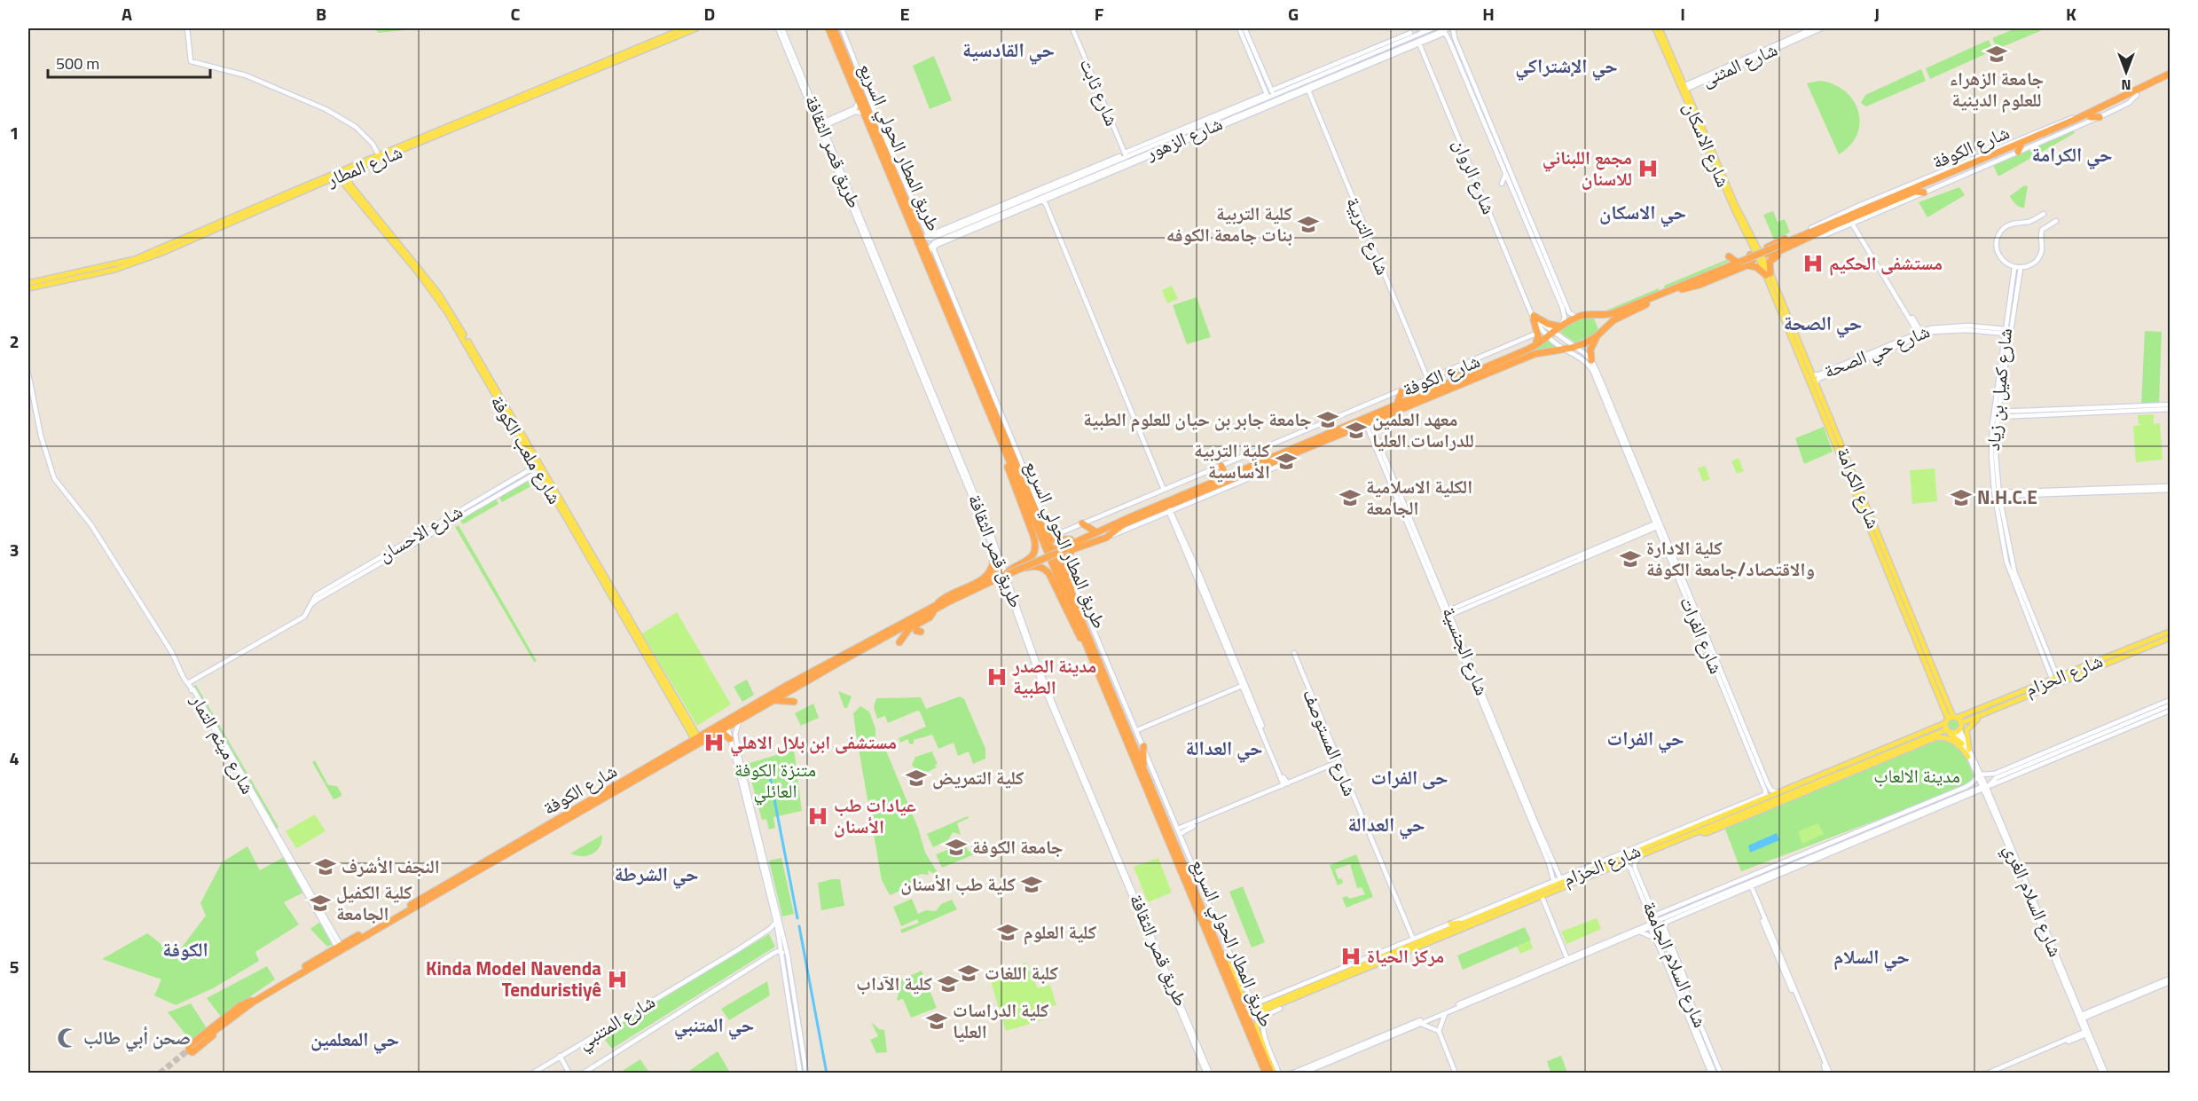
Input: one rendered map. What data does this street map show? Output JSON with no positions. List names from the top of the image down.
{
  "streets": {
    "highway": ["طريق المطار الحولي السريع", "شارع الكوفة"],
    "main road": [
      "شارع الاسكان",
      "شارع المطار",
      "شارع ملعب الكوفة",
      "شارع الكرامة",
      "شارع الحزام"
    ],
    "street": [
      "شارع المثنى",
      "شارع ثابت",
      "شارع الزهور",
      "طريق قصر الثقافة",
      "شارع الروان",
      "شارع التربية",
      "شارع حي الصحة",
      "شارع كميل بن زياد",
      "شارع الاحسان",
      "شارع الفرات",
      "شارع الجنسية",
      "شارع المستوصف",
      "شارع ميثم التمار",
      "شارع السلام الغري",
      "شارع السلام الجامعة",
      "شارع المتنبي"
    ]
  },
  "crossings": [
    ["شارع المثنى", "شارع الاسكان"],
    ["شارع ثابت", "شارع الزهور"],
    ["شارع الزهور", "طريق المطار الحولي السريع"],
    ["شارع الزهور", "شارع التربية"],
    ["شارع الاسكان", "شارع الكرامة"],
    ["طريق المطار الحولي السريع", "شارع الحزام"],
    ["شارع الكوفة", "شارع الروان"],
    ["شارع الكوفة", "شارع ملعب الكوفة"],
    ["شارع الكوفة", "شارع الفرات"],
    ["شارع الكوفة", "شارع الجنسية"],
    ["شارع الكوفة", "شارع ميثم التمار"],
    ["شارع المطار", "شارع ملعب الكوفة"],
    ["شارع الروان", "شارع الفرات"],
    ["شارع حي الصحة", "شارع كميل بن زياد"],
    ["شارع حي الصحة", "شارع الكرامة"],
    ["شارع كميل بن زياد", "شارع الحزام"],
    ["شارع ملعب الكوفة", "شارع الاحسان"],
    ["شارع الكرامة", "شارع الحزام"],
    ["شارع الكرامة", "شارع السلام الغري"],
    ["شارع الاحسان", "شارع ميثم التمار"],
    ["شارع الجنسية", "شارع الحزام"],
    ["شارع الحزام", "شارع السلام الغري"],
    ["شارع الحزام", "شارع السلام الجامعة"]
  ],
  "districts": [
    "حي القادسية",
    "حي الإشتراكي",
    "حي الكرامة",
    "حي الاسكان",
    "حي الصحة",
    "حي الفرات",
    "حي العدالة",
    "حی الفرات",
    "حي العدالة",
    "حي الشرطة",
    "الكوفة",
    "حي السلام",
    "حي المتنبي",
    "حي المعلمين"
  ],
  "parks": ["متنزة الكوفة العائلي", "مدينة الالعاب"],
  "places": {
    "school or university": [
      "جامعة الزهراء للعلوم الدينية",
      "كلية التربية بنات جامعة الكوفه",
      "جامعة جابر بن حيان للعلوم الطبية",
      "معهد العلمين للدراسات العليا",
      "كلية التربية الأساسية",
      "الكلية الاسلامية الجامعة",
      "N.H.C.E",
      "كلية الادارة والاقتصاد/جامعة الكوفة",
      "كلية التمريض",
      "جامعة الكوفة",
      "النجف الأشرف",
      "كلية طب الأسنان",
      "كلية الكفيل الجامعة",
      "كلية العلوم",
      "كلبة اللغات",
      "كلية الآداب",
      "كلية الدراسات العليا"
    ],
    "hospital": [
      "مجمع اللبناني للاسنان",
      "مستشفى الحكيم",
      "مدينة الصدر الطبية",
      "مستشفى ابن بلال الاهلي",
      "عيادات طب الأسنان",
      "مركز الحياة",
      "Kinda Model Navenda Tenduristiyê"
    ],
    "mosque": ["صحن أبي طالب"]
  },
  "scale_bar": "500 m",
  "north": "bottom",
  "grid": {
    "columns": [
      "A",
      "B",
      "C",
      "D",
      "E",
      "F",
      "G",
      "H",
      "I",
      "J",
      "K"
    ],
    "rows": [
      "1",
      "2",
      "3",
      "4",
      "5"
    ]
  }
}
